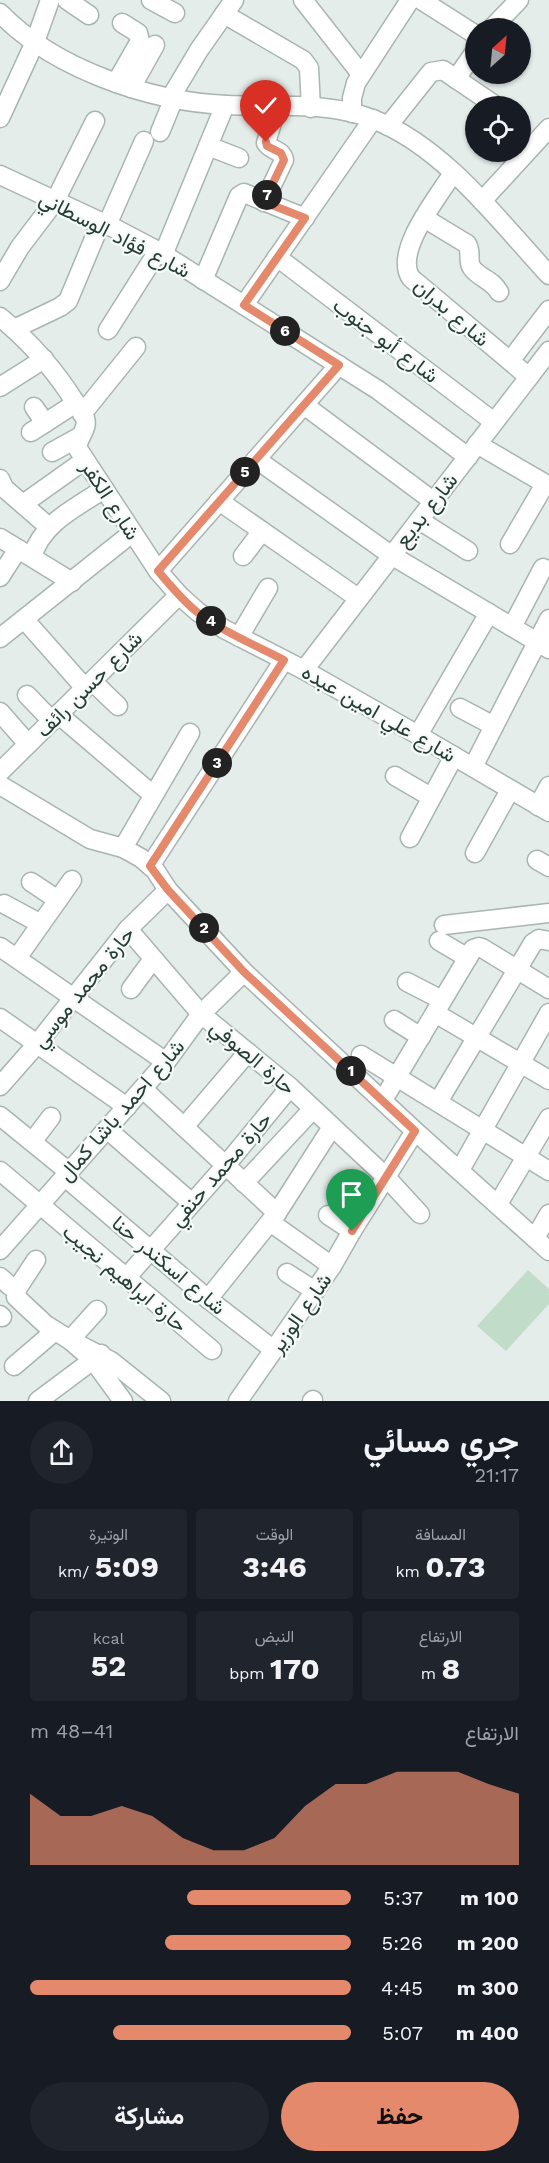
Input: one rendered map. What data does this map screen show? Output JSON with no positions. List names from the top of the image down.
{
  "streets": {
    "street": [
      "شارع فؤاد الوسطاني",
      "شارع بدران",
      "شارع أبو جنوب",
      "شارع الكفر",
      "شارع بديع",
      "شارع حسن رائف",
      "شارع علي امين عبده",
      "حارة محمد موسي",
      "حارة الصوفي",
      "شارع احمد باشا كمال",
      "حارة محمد حنفي",
      "شارع اسكندر حنا",
      "حارة ابراهيم نجيب",
      "شارع الوزير"
    ]
  },
  "crossings": [
    ["شارع فؤاد الوسطاني", "شارع بديع"],
    ["شارع بدران", "شارع بديع"],
    ["شارع أبو جنوب", "شارع بديع"],
    ["شارع الكفر", "شارع حسن رائف"],
    ["شارع الكفر", "شارع علي امين عبده"],
    ["شارع بديع", "شارع علي امين عبده"],
    ["شارع حسن رائف", "شارع علي امين عبده"],
    ["حارة محمد موسي", "حارة الصوفي"],
    ["حارة الصوفي", "شارع احمد باشا كمال"],
    ["حارة الصوفي", "حارة محمد حنفي"],
    ["حارة الصوفي", "شارع الوزير"],
    ["شارع احمد باشا كمال", "شارع اسكندر حنا"],
    ["شارع احمد باشا كمال", "حارة ابراهيم نجيب"],
    ["حارة محمد حنفي", "شارع اسكندر حنا"],
    ["حارة محمد حنفي", "حارة ابراهيم نجيب"],
    ["شارع اسكندر حنا", "شارع الوزير"]
  ],
  "north": "top right",
  "page": {
    "pins": [
      "7",
      "6",
      "5",
      "4",
      "3",
      "2",
      "1"
    ],
    "heading": ["جري مسائي", "21:17"],
    "stats": [
      ["المسافة", "0.73 km"],
      ["الوقت", "3:46"],
      ["الوتيرة", "5:09 /km"],
      ["الارتفاع", "8 m"],
      ["النبض", "170 bpm"],
      ["kcal", "52"]
    ],
    "chart": ["الارتفاع", "41–48 m"],
    "list": [
      {
        "name": "100 m",
        "note": "5:37"
      },
      {
        "name": "200 m",
        "note": "5:26"
      },
      {
        "name": "300 m",
        "note": "4:45"
      },
      {
        "name": "400 m",
        "note": "5:07"
      }
    ],
    "buttons": ["حفظ", "مشاركة"]
  }
}
